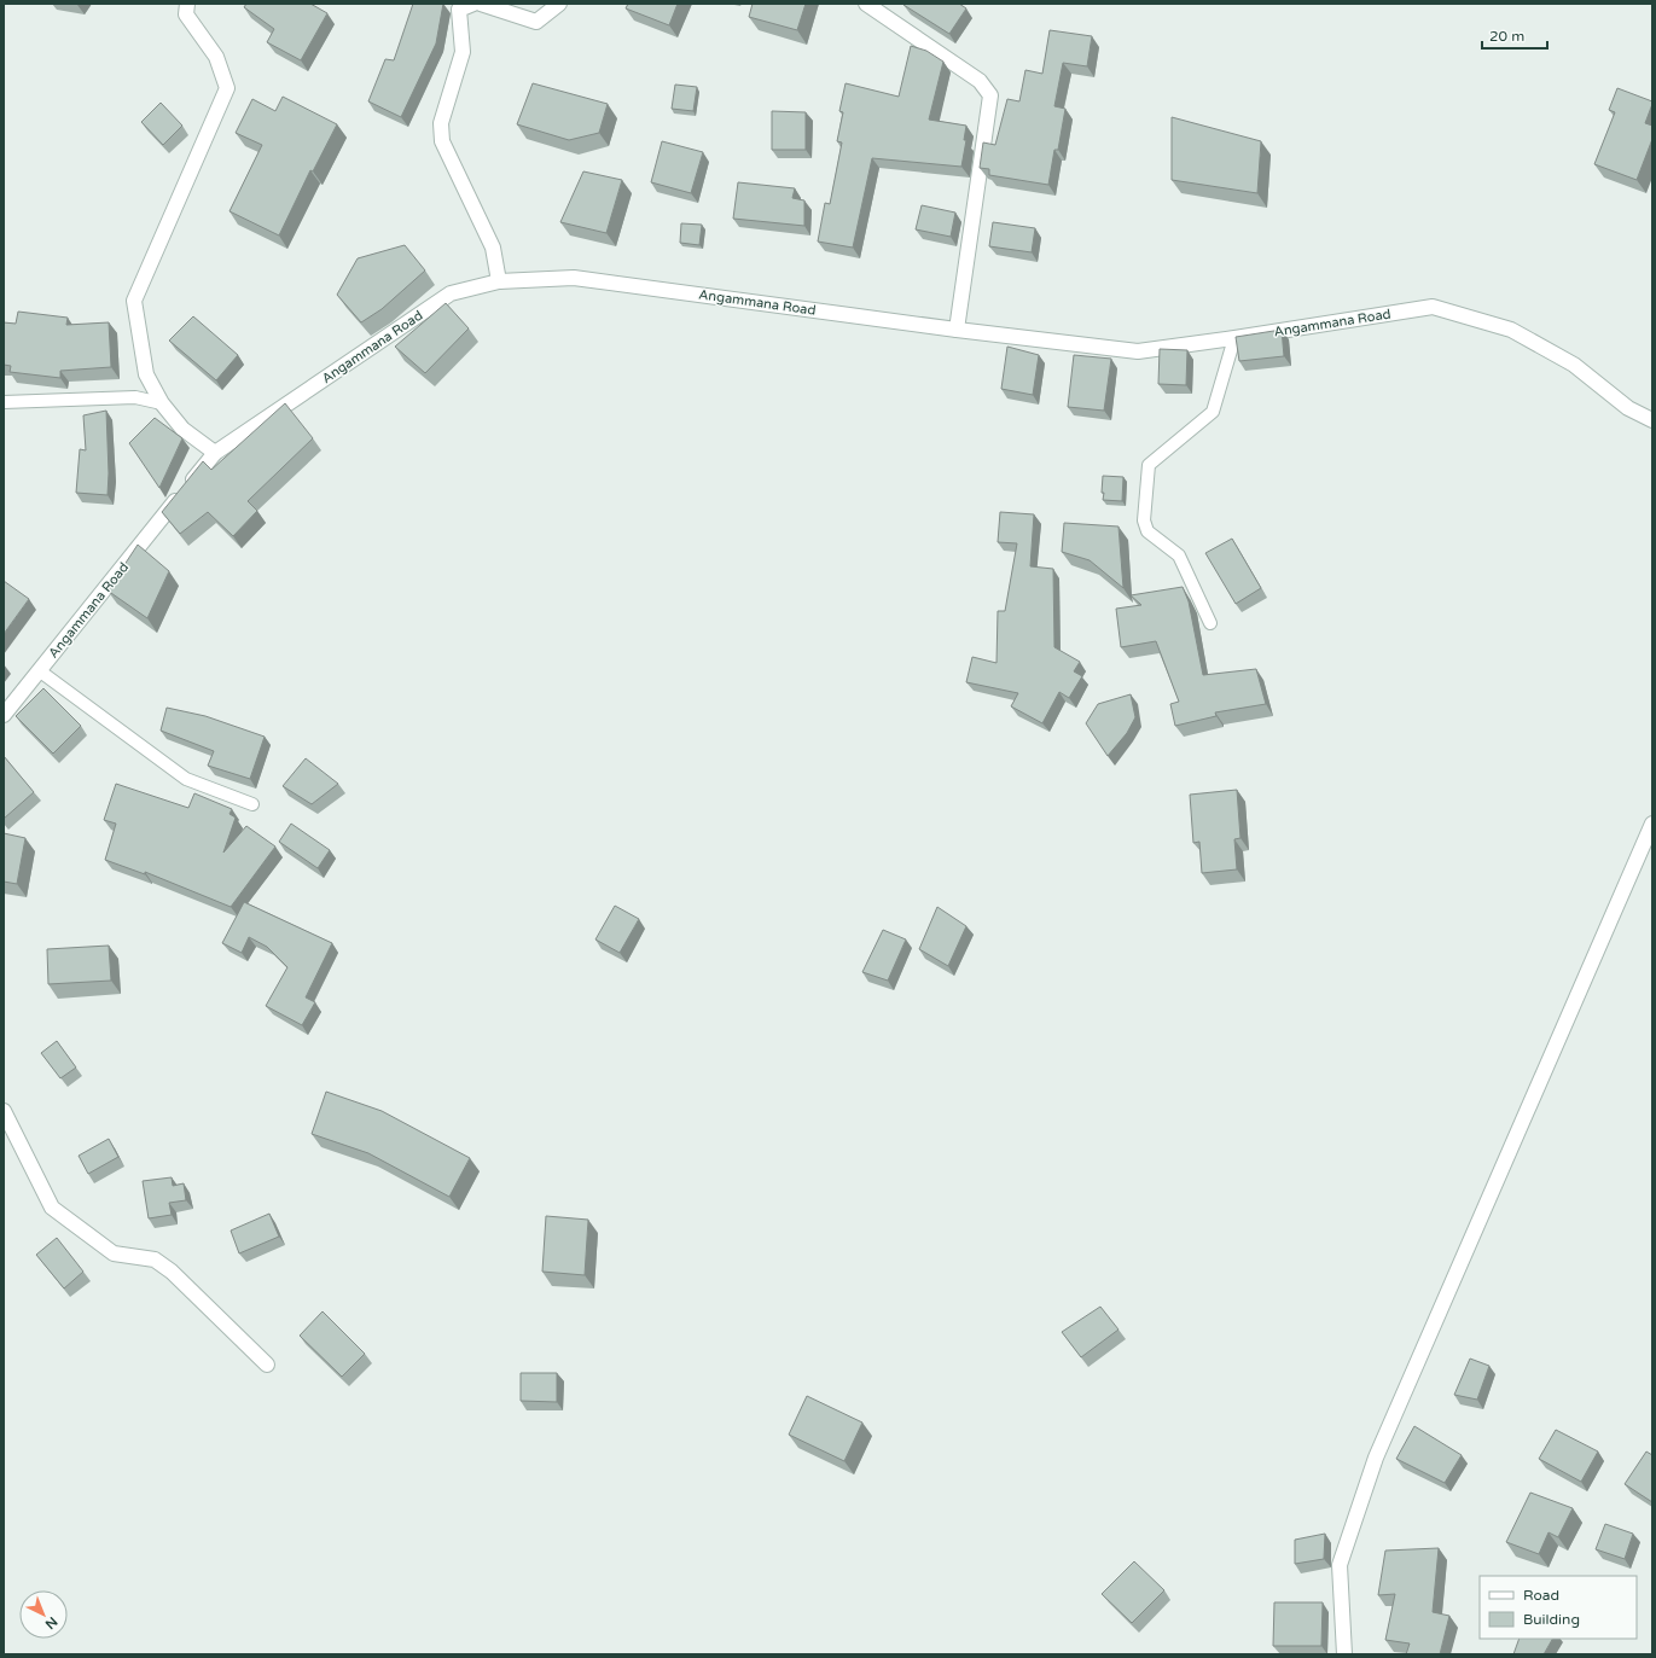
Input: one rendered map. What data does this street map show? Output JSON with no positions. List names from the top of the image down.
{
  "streets": {
    "street": ["Angammana Road"]
  },
  "legend": ["Road", "Building"],
  "scale_bar": "20 m",
  "north": "bottom right"
}
